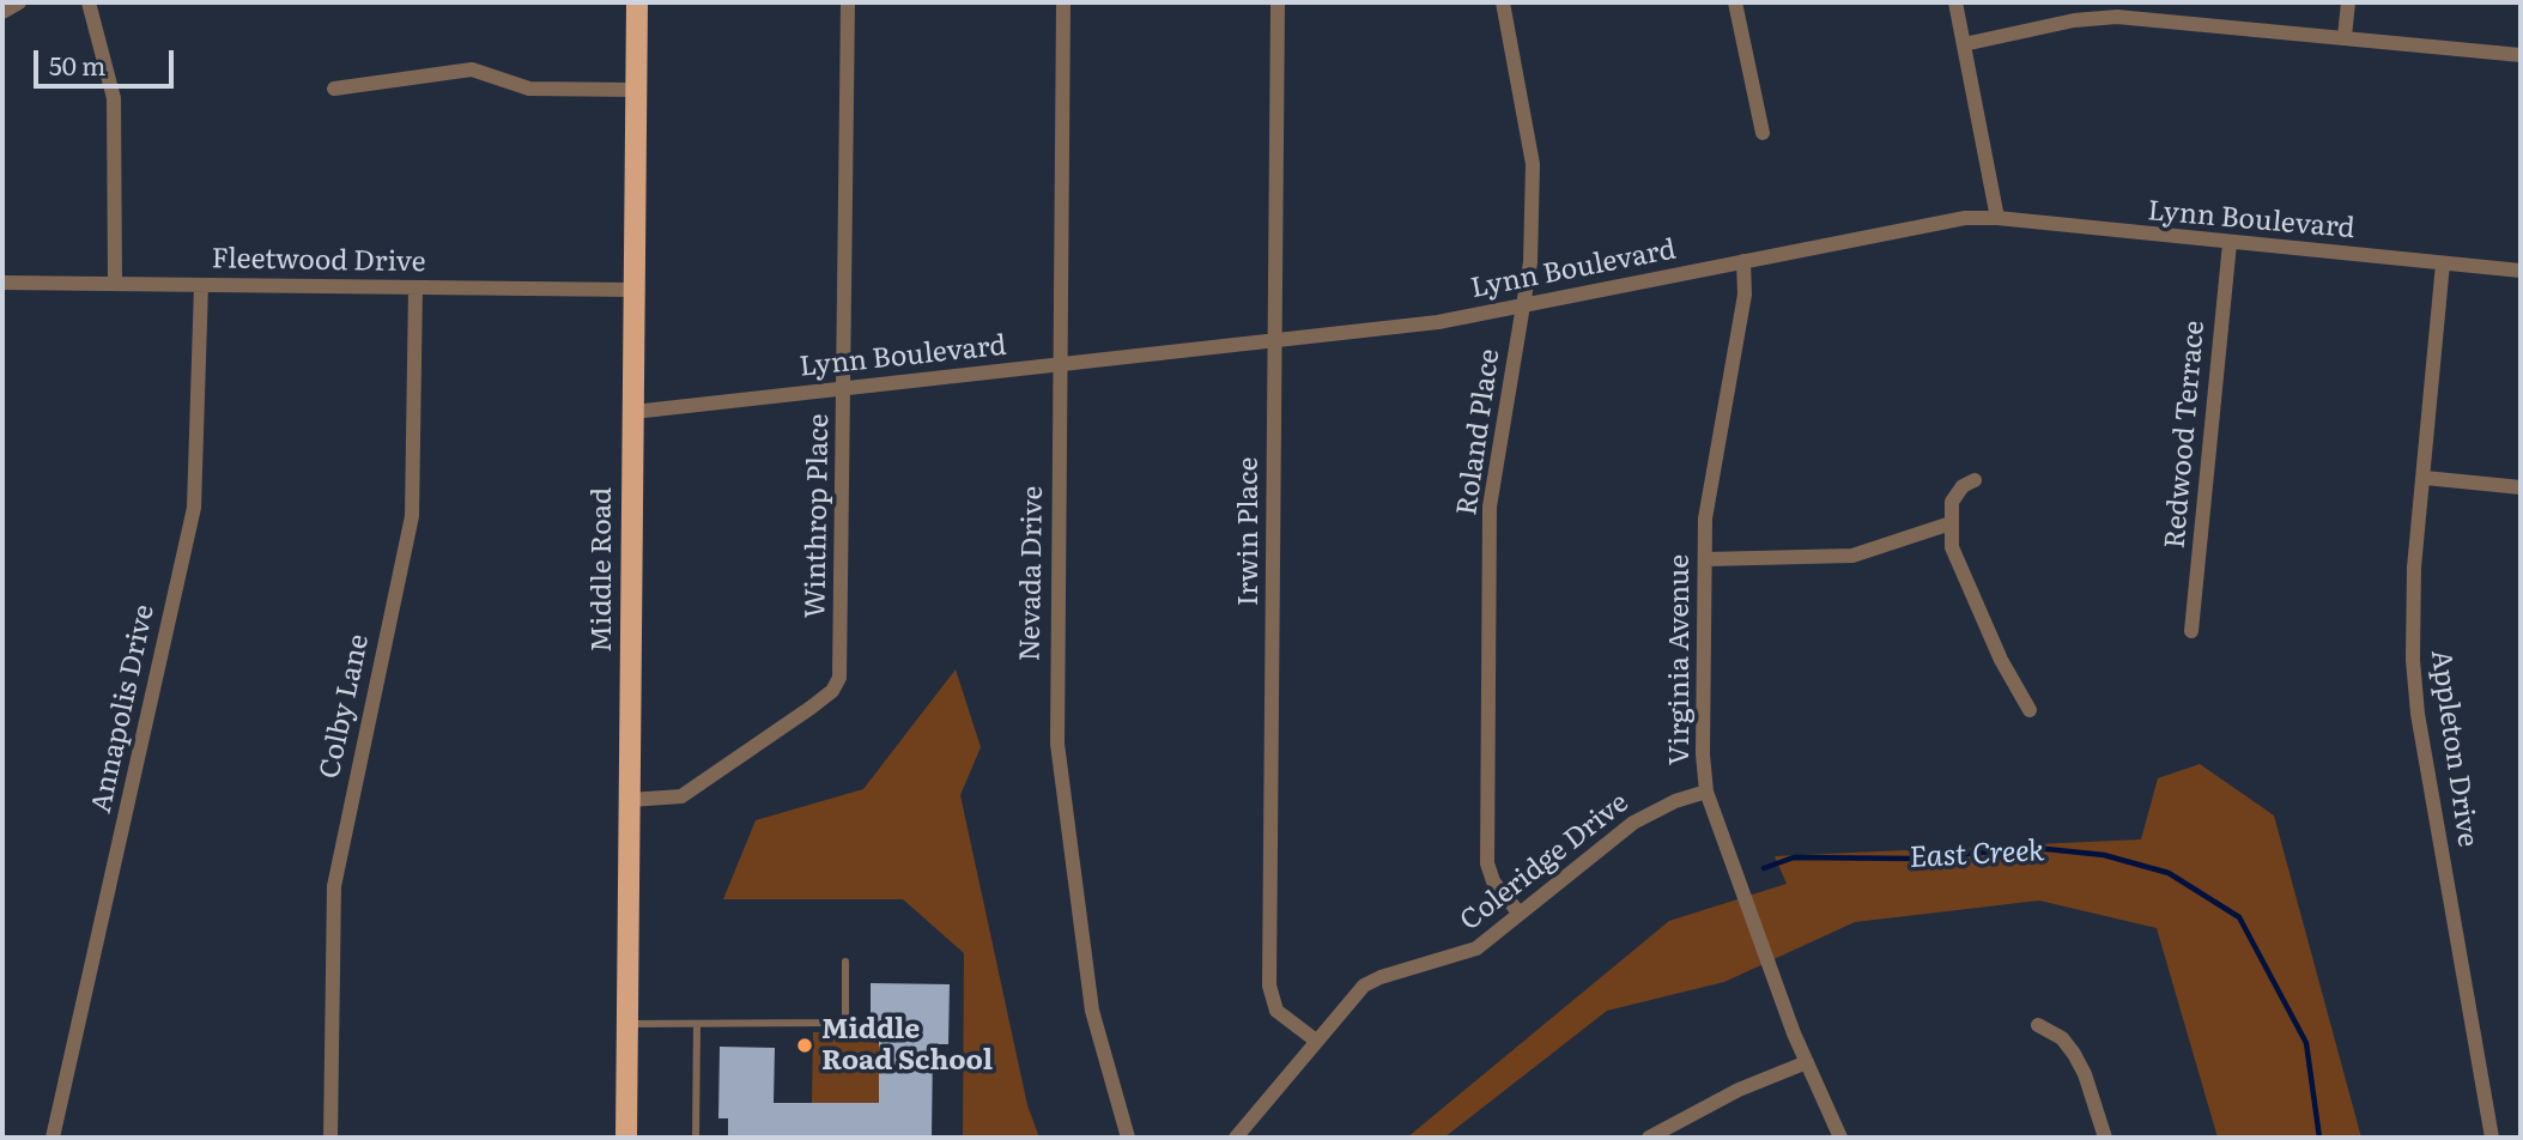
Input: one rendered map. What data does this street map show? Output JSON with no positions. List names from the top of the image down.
{
  "streets": {
    "main road": ["Middle Road"],
    "street": [
      "Lynn Boulevard",
      "Fleetwood Drive",
      "Roland Place",
      "Redwood Terrace",
      "Winthrop Place",
      "Irwin Place",
      "Nevada Drive",
      "Virginia Avenue",
      "Colby Lane",
      "Annapolis Drive",
      "Appleton Drive",
      "Coleridge Drive"
    ]
  },
  "crossings": [
    ["Lynn Boulevard", "Roland Place"],
    ["Lynn Boulevard", "Redwood Terrace"],
    ["Lynn Boulevard", "Winthrop Place"],
    ["Lynn Boulevard", "Irwin Place"],
    ["Lynn Boulevard", "Middle Road"],
    ["Lynn Boulevard", "Nevada Drive"],
    ["Lynn Boulevard", "Virginia Avenue"],
    ["Lynn Boulevard", "Appleton Drive"],
    ["Fleetwood Drive", "Middle Road"],
    ["Fleetwood Drive", "Colby Lane"],
    ["Fleetwood Drive", "Annapolis Drive"],
    ["Roland Place", "Coleridge Drive"],
    ["Winthrop Place", "Middle Road"],
    ["Irwin Place", "Coleridge Drive"],
    ["Virginia Avenue", "Coleridge Drive"]
  ],
  "water": ["East Creek"],
  "places": ["Middle Road School"],
  "scale_bar": "50 m"
}
